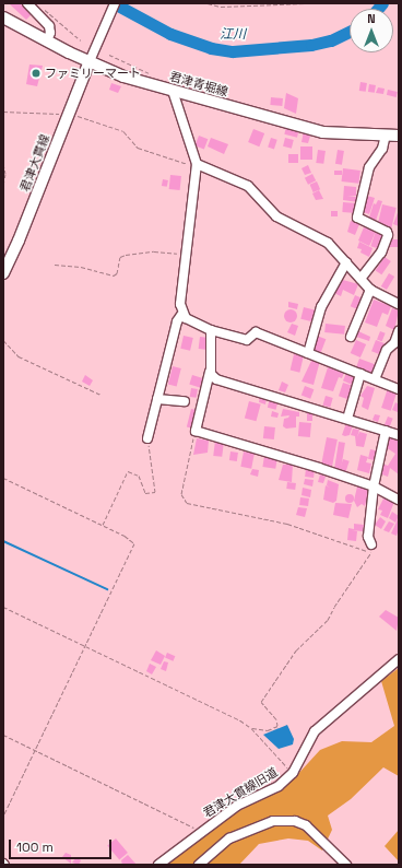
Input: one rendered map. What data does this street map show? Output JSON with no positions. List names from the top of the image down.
{
  "streets": {
    "main road": ["君津青堀線", "君津大貫線"],
    "street": ["君津大貫線旧道"]
  },
  "crossings": [
    ["君津青堀線", "君津大貫線"]
  ],
  "water": ["江川"],
  "places": ["ファミリーマート"],
  "scale_bar": "100 m",
  "north": "top"
}
